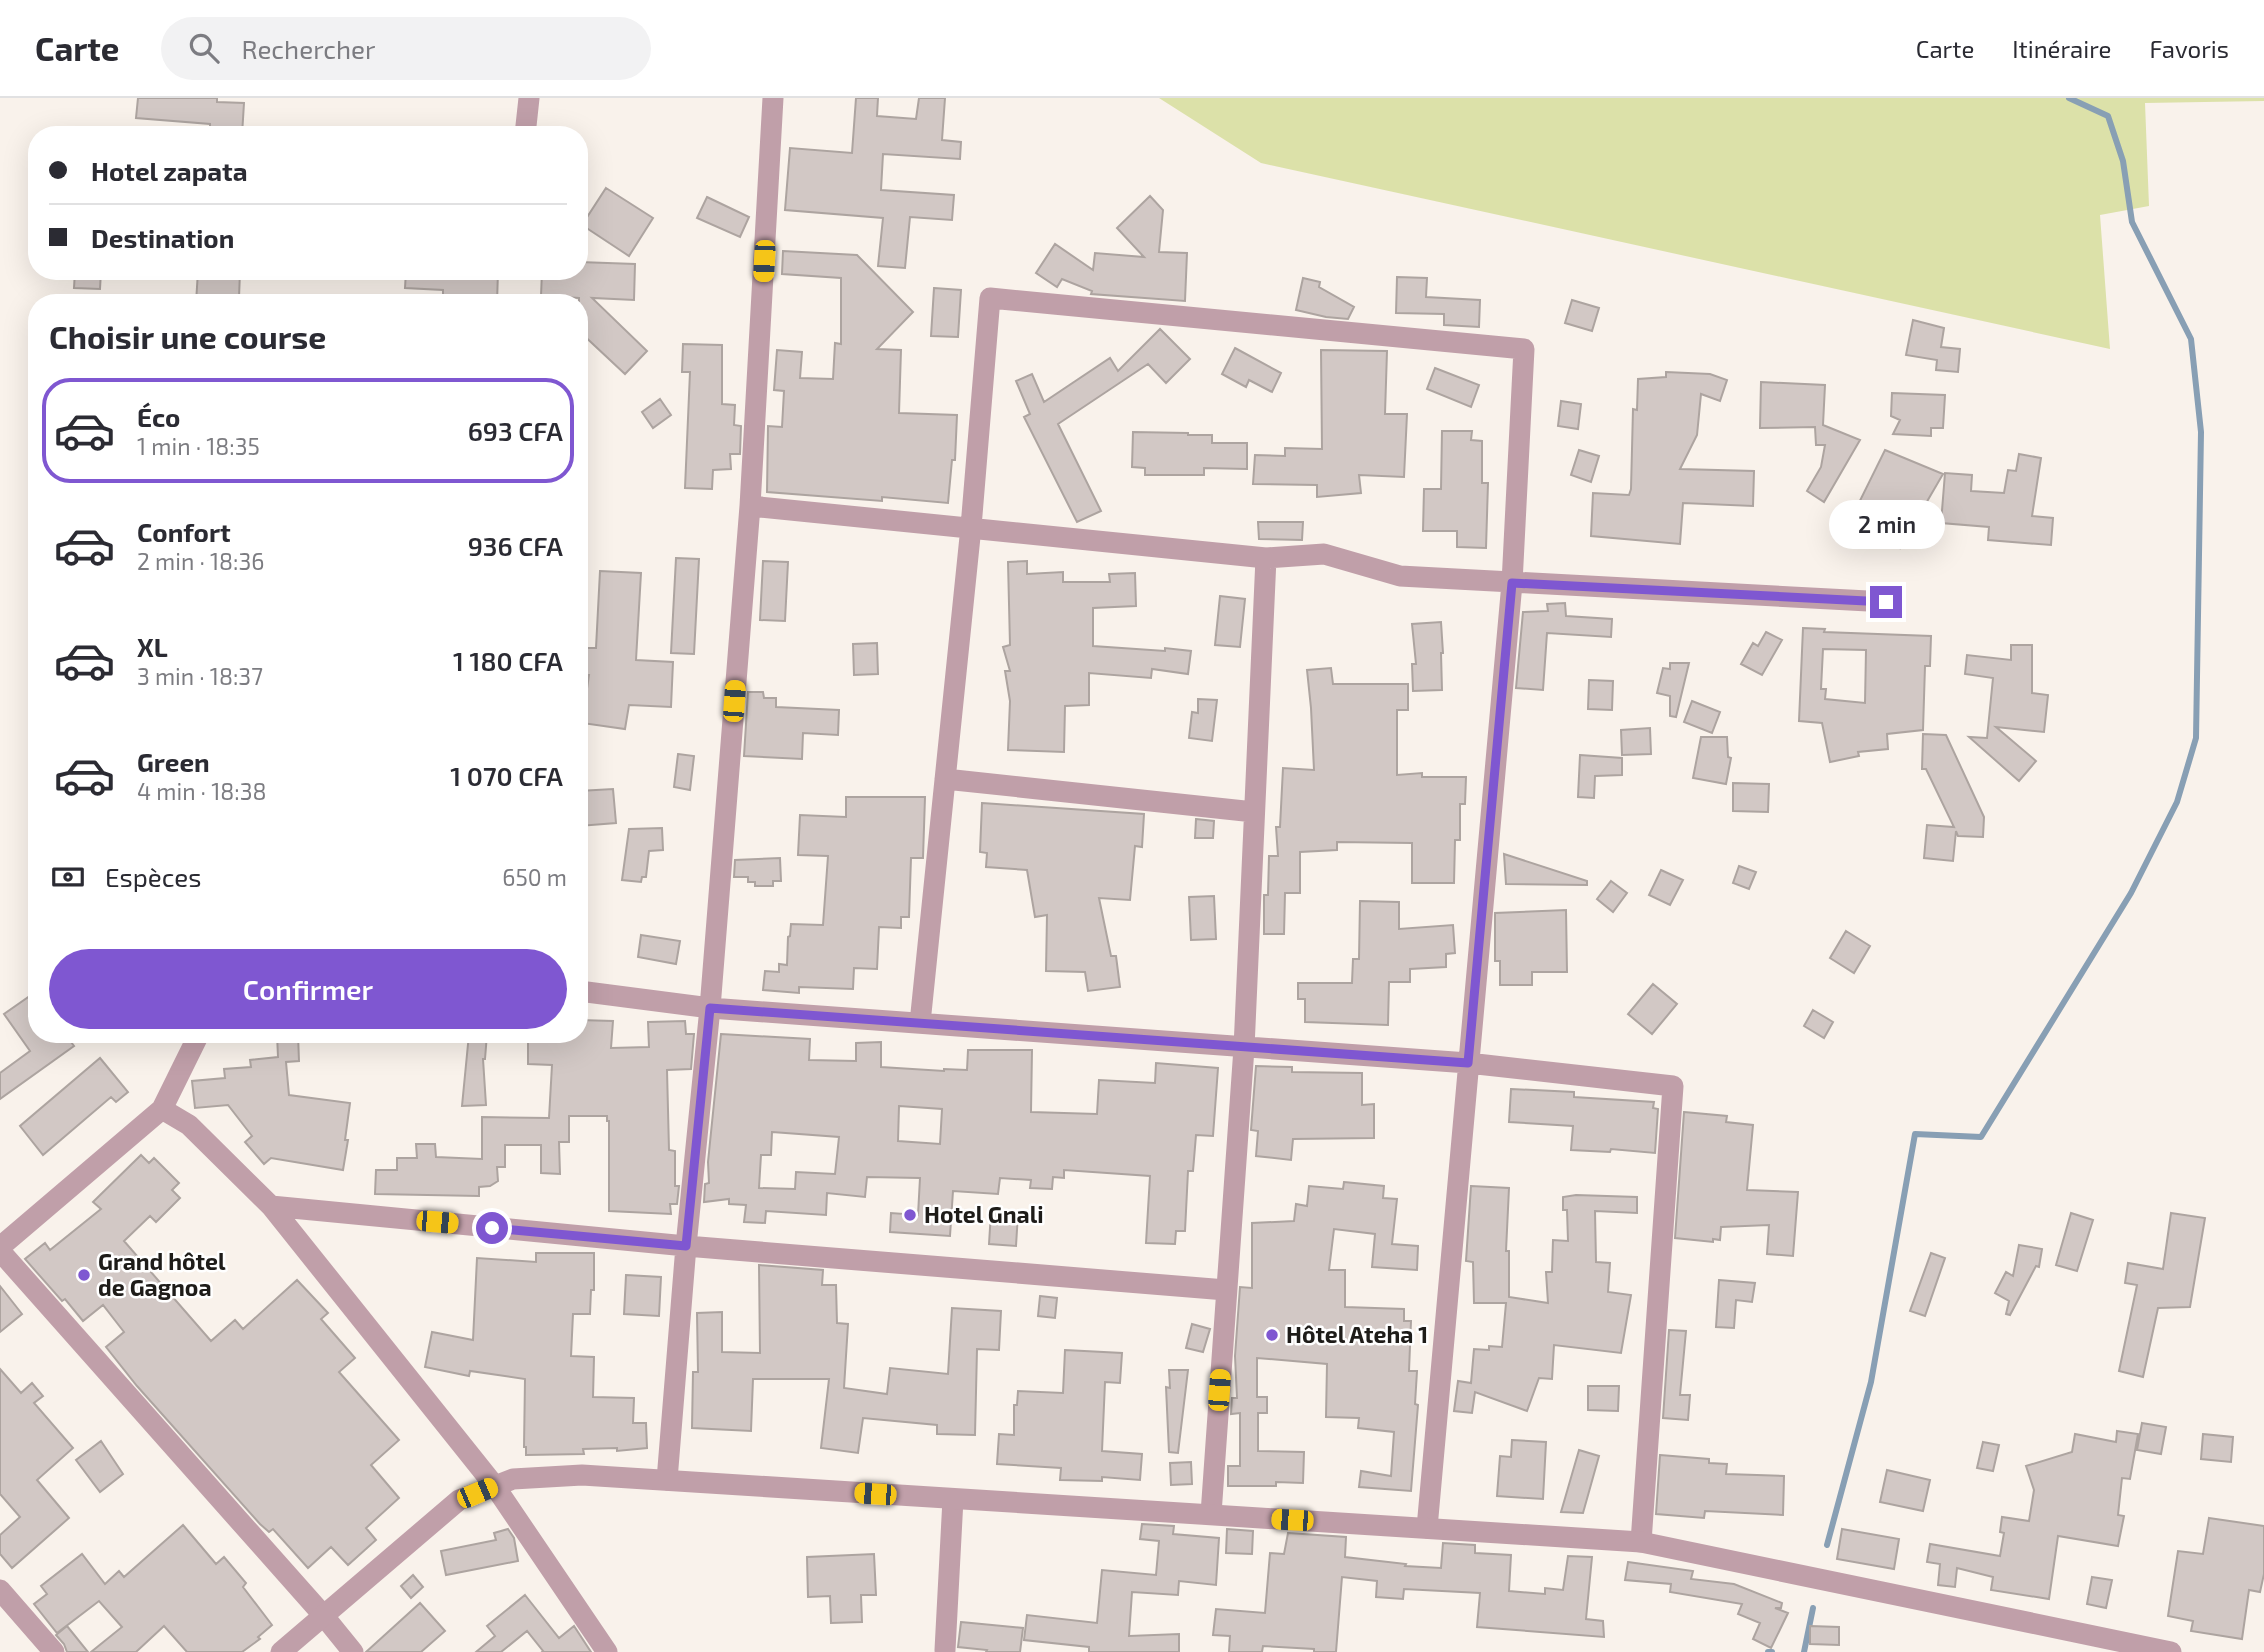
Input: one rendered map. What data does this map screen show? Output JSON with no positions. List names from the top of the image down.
{
  "places": ["Hotel Gnali", "Grand hôtel de Gagnoa", "Hôtel Ateha 1"],
  "page": {
    "header": "Carte",
    "search": "Rechercher",
    "nav": ["Carte", "Itinéraire", "Favoris"],
    "banner": ["Hotel zapata", "Destination"],
    "heading": "Choisir une course",
    "list": [
      {
        "name": "Éco",
        "note": "1 min · 18:35",
        "value": "693 CFA"
      },
      {
        "name": "Confort",
        "note": "2 min · 18:36",
        "value": "936 CFA"
      },
      {
        "name": "XL",
        "note": "3 min · 18:37",
        "value": "1 180 CFA"
      },
      {
        "name": "Green",
        "note": "4 min · 18:38",
        "value": "1 070 CFA"
      }
    ],
    "bubble": "2 min",
    "pay": ["Espèces", "650 m"],
    "buttons": "Confirmer"
  }
}
